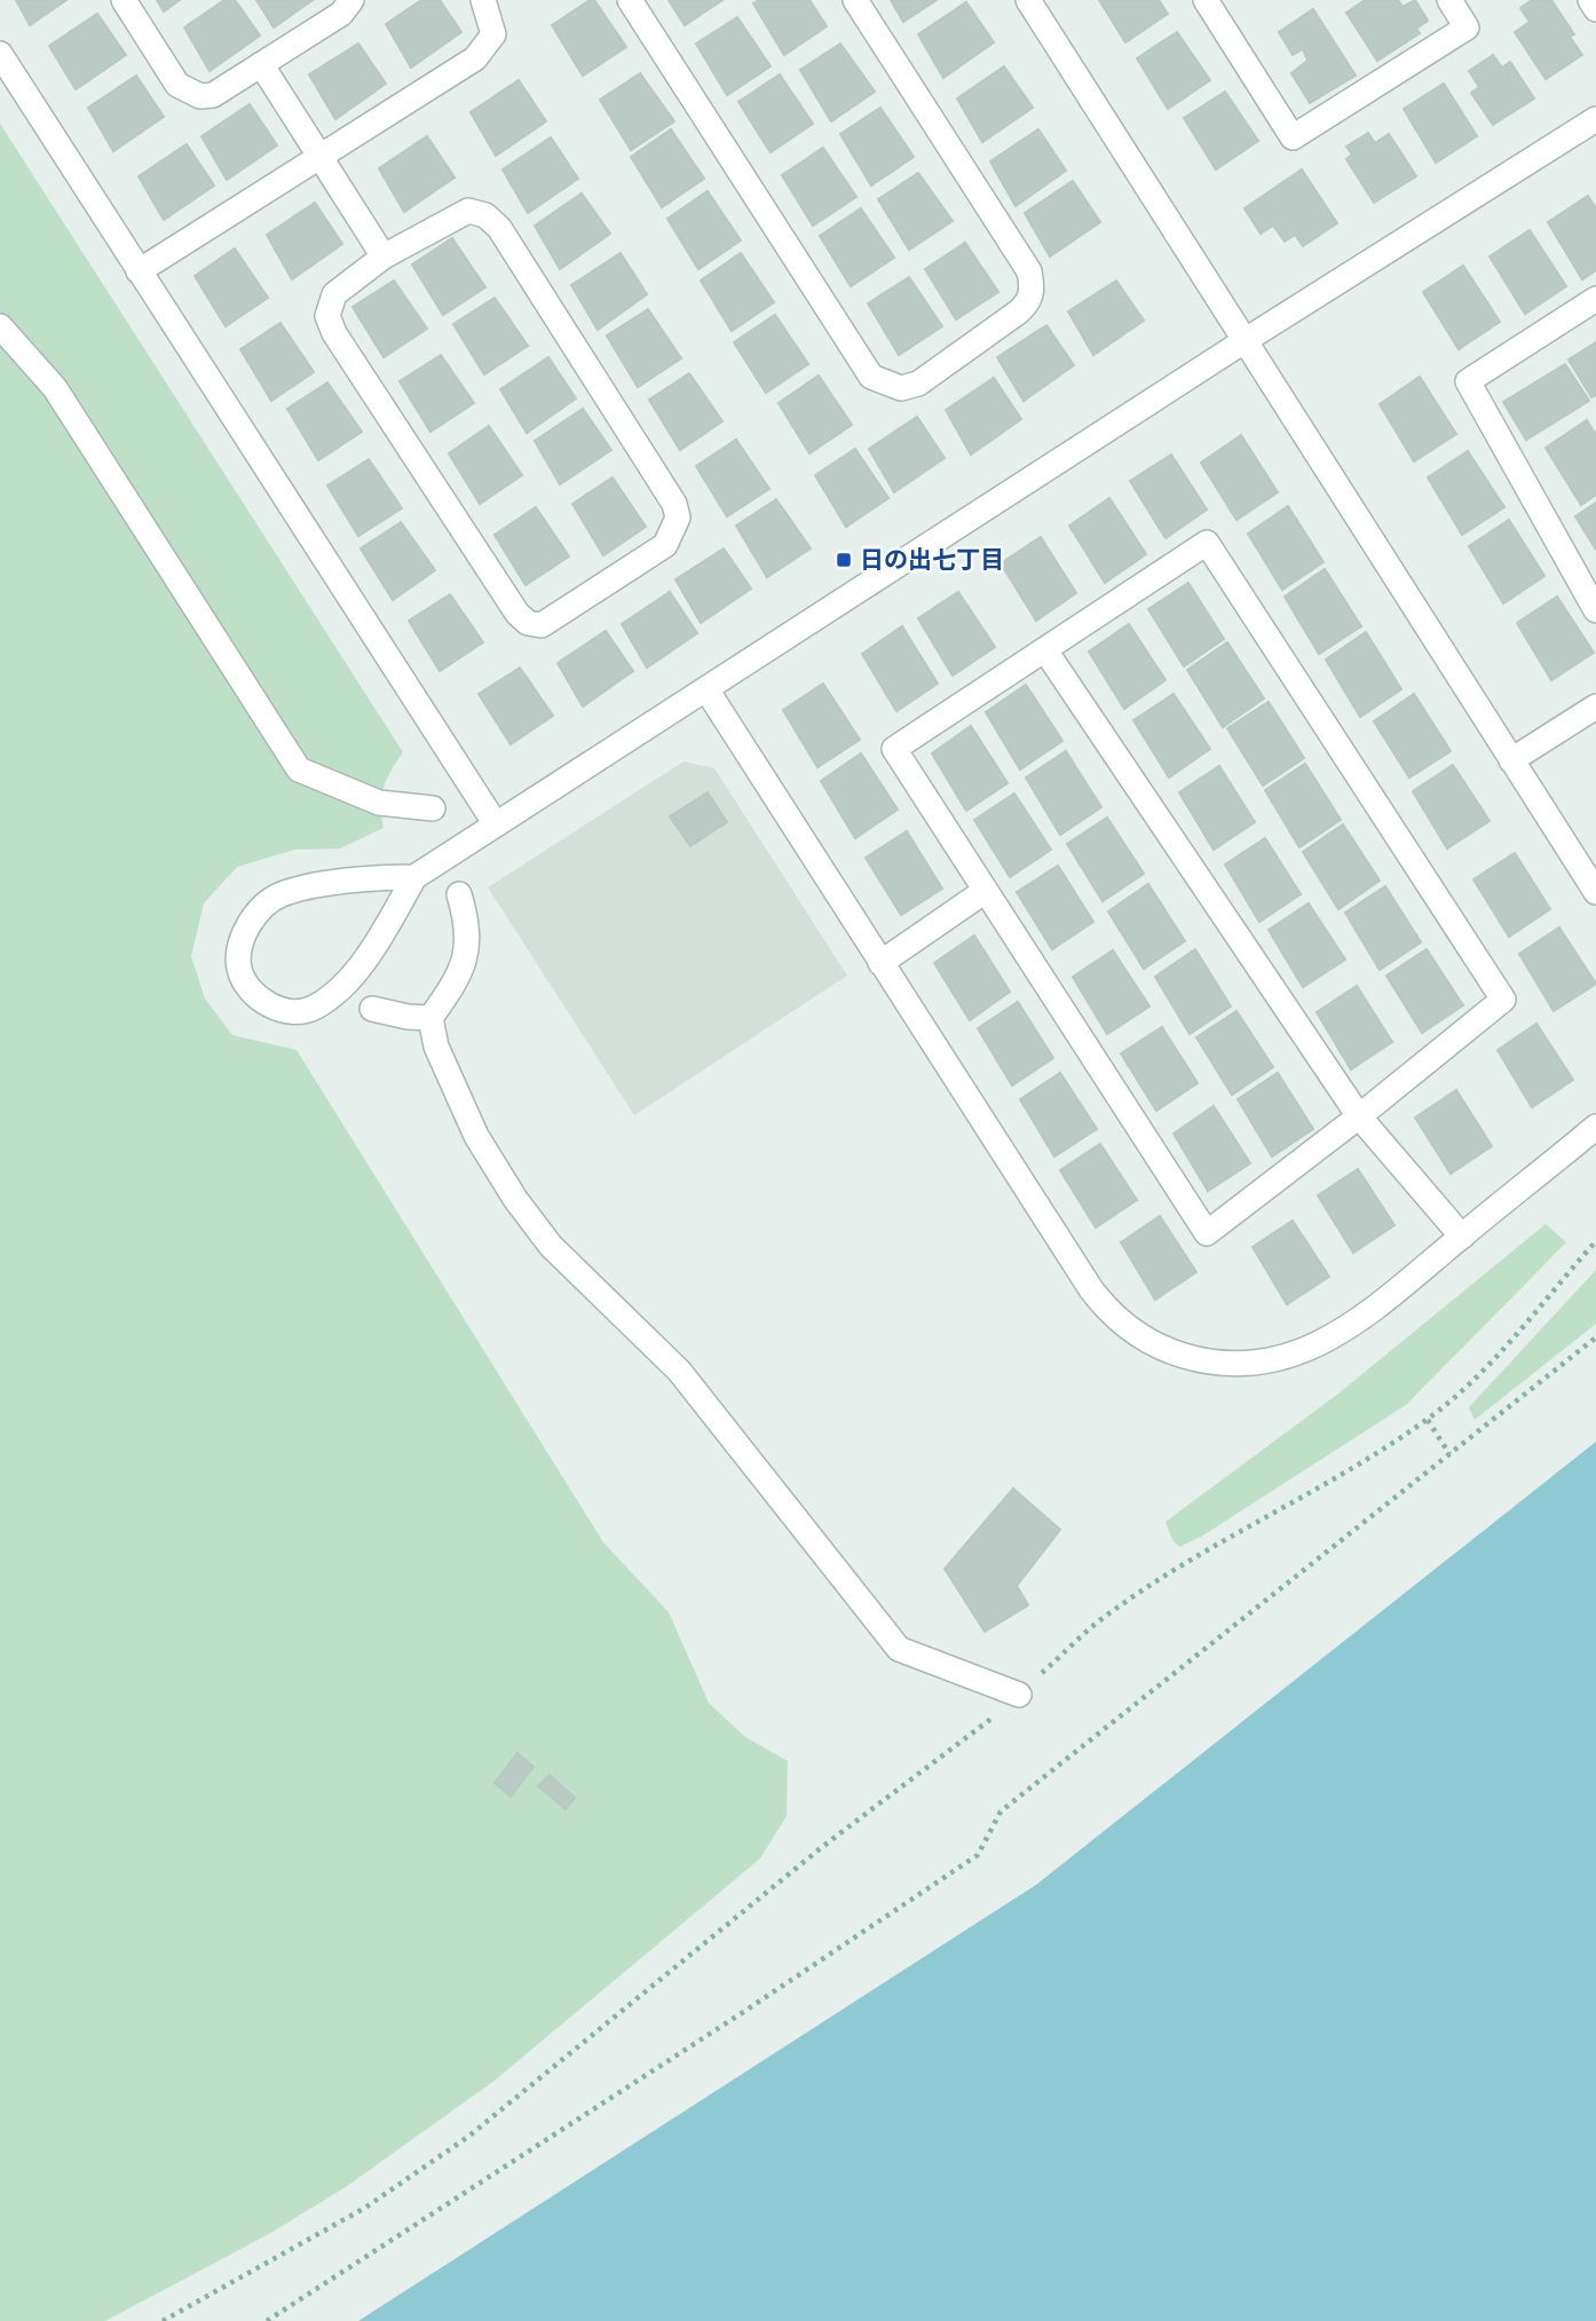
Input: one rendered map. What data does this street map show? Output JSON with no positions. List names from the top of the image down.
{
  "places": {
    "transit": ["日の出七丁目"]
  }
}
